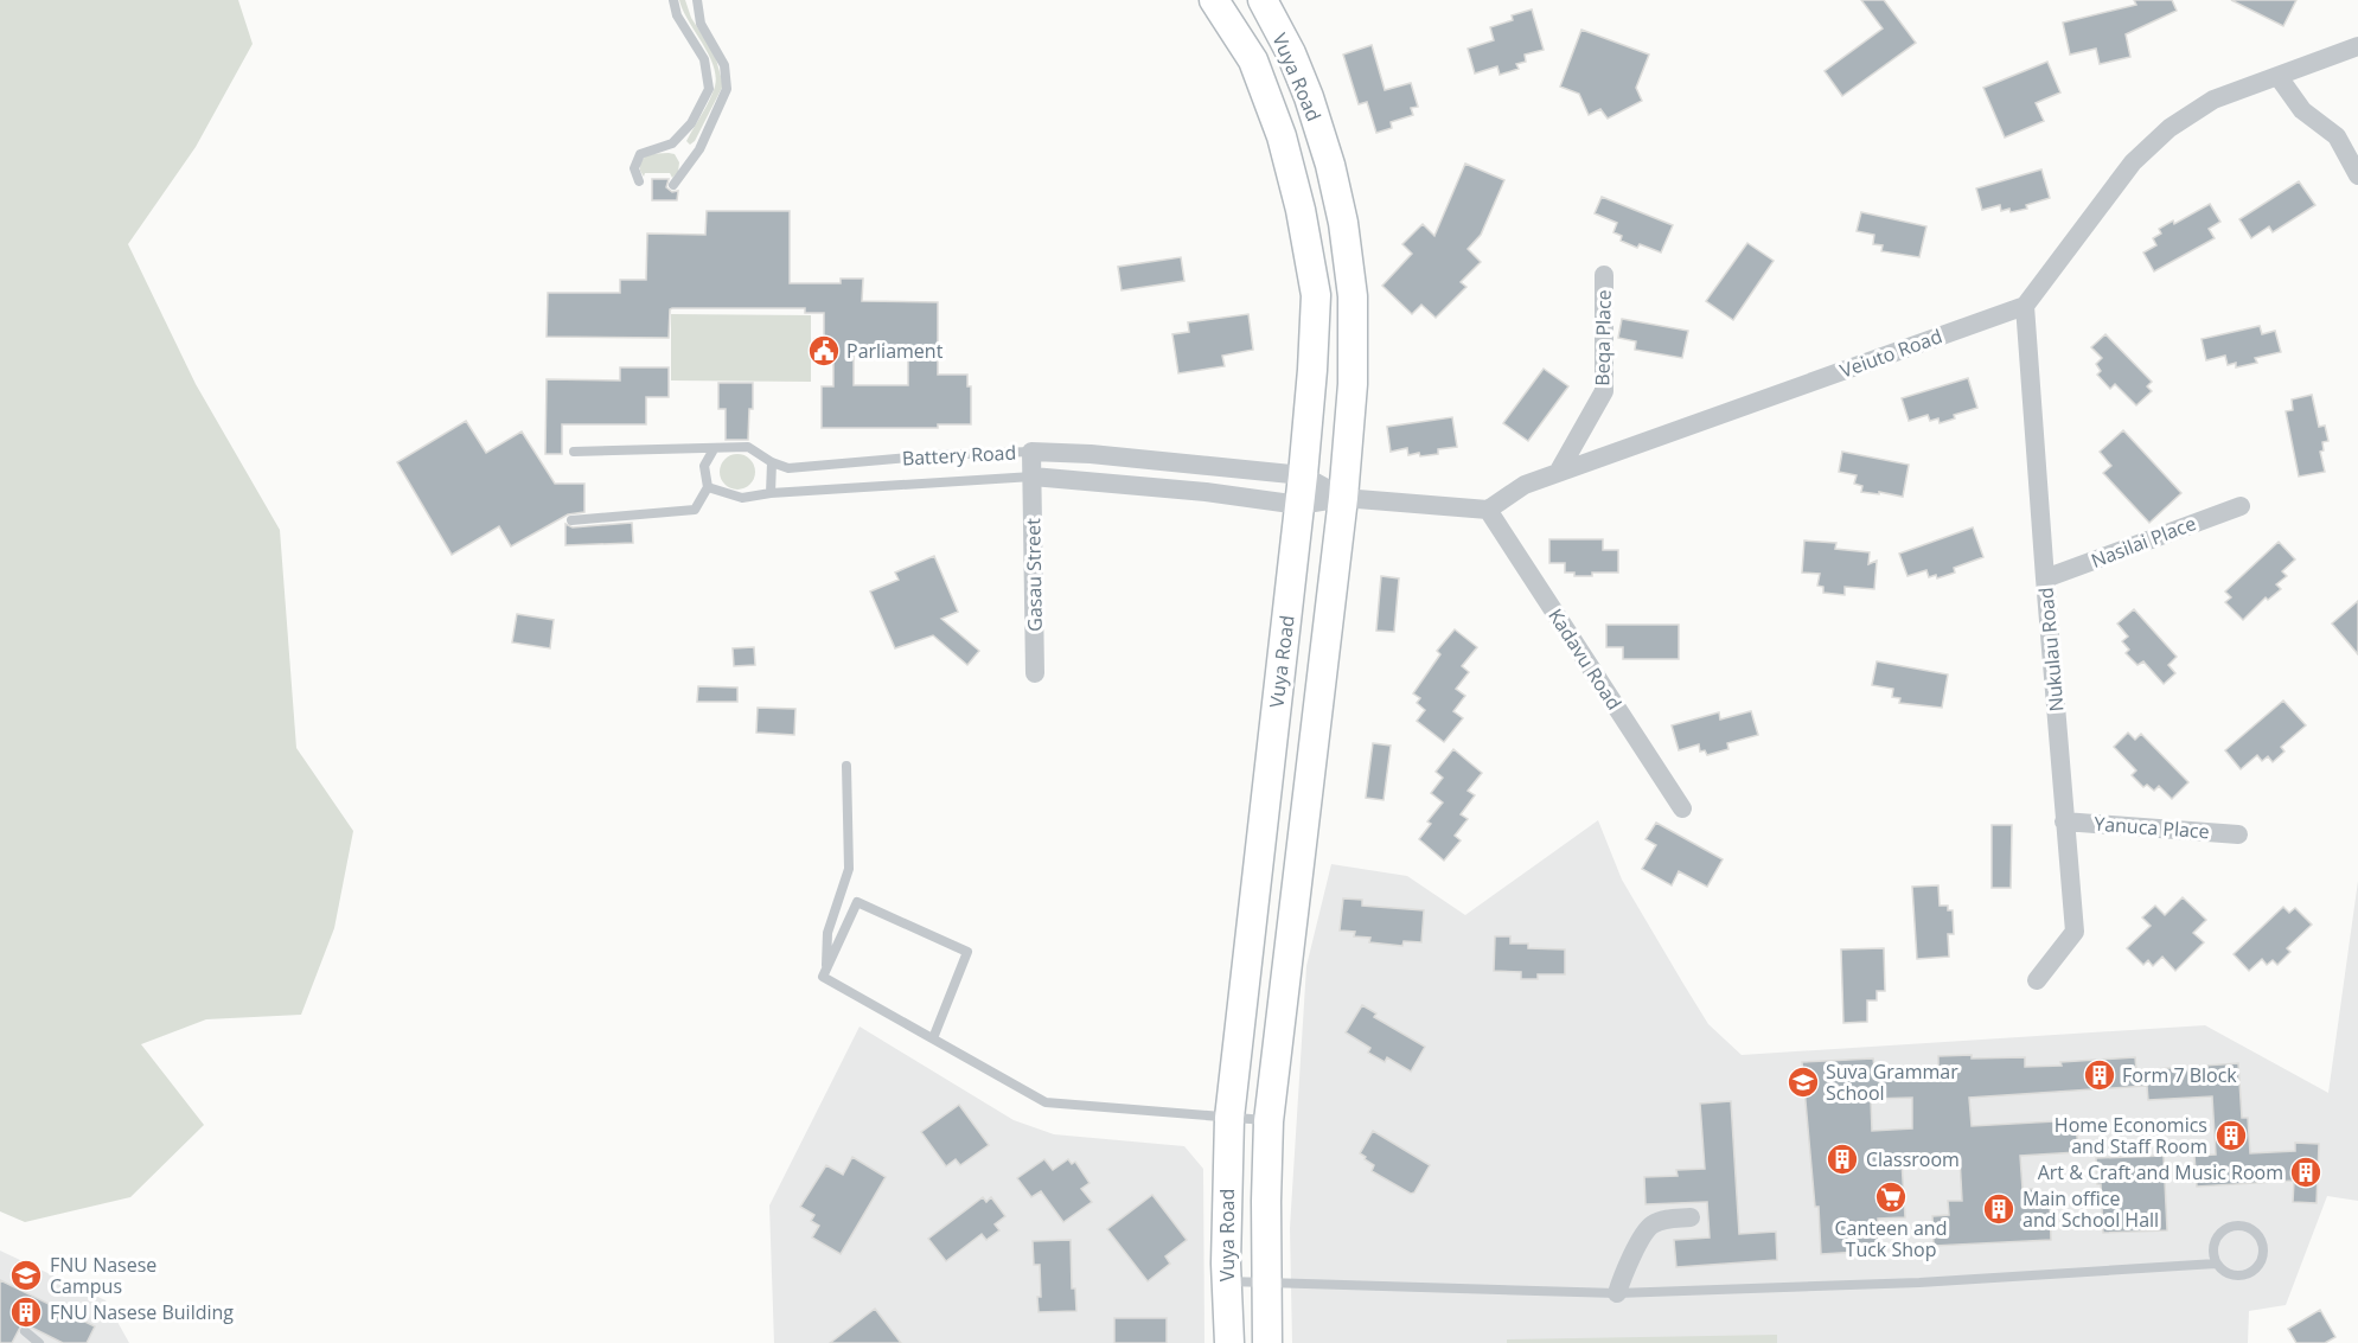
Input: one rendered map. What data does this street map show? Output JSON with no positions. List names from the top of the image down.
{
  "streets": {
    "main road": ["Vuya Road"],
    "street": [
      "Beqa Place",
      "Veiuto Road",
      "Battery Road",
      "Nasilai Place",
      "Gasau Street",
      "Nukulau Road",
      "Kadavu Road",
      "Yanuca Place"
    ]
  },
  "crossings": [
    ["Vuya Road", "Battery Road"],
    ["Beqa Place", "Veiuto Road"],
    ["Veiuto Road", "Nukulau Road"],
    ["Veiuto Road", "Kadavu Road"],
    ["Battery Road", "Gasau Street"],
    ["Nasilai Place", "Nukulau Road"],
    ["Nukulau Road", "Yanuca Place"]
  ],
  "places": {
    "public building": ["Parliament"],
    "building": [
      "Form 7 Block",
      "Home Economics and Staff Room",
      "Classroom",
      "Art & Craft and Music Room",
      "Main office and School Hall",
      "FNU Nasese Building"
    ],
    "school or university": ["Suva Grammar School", "FNU Nasese Campus"],
    "supermarket": ["Canteen and Tuck Shop"]
  }
}
